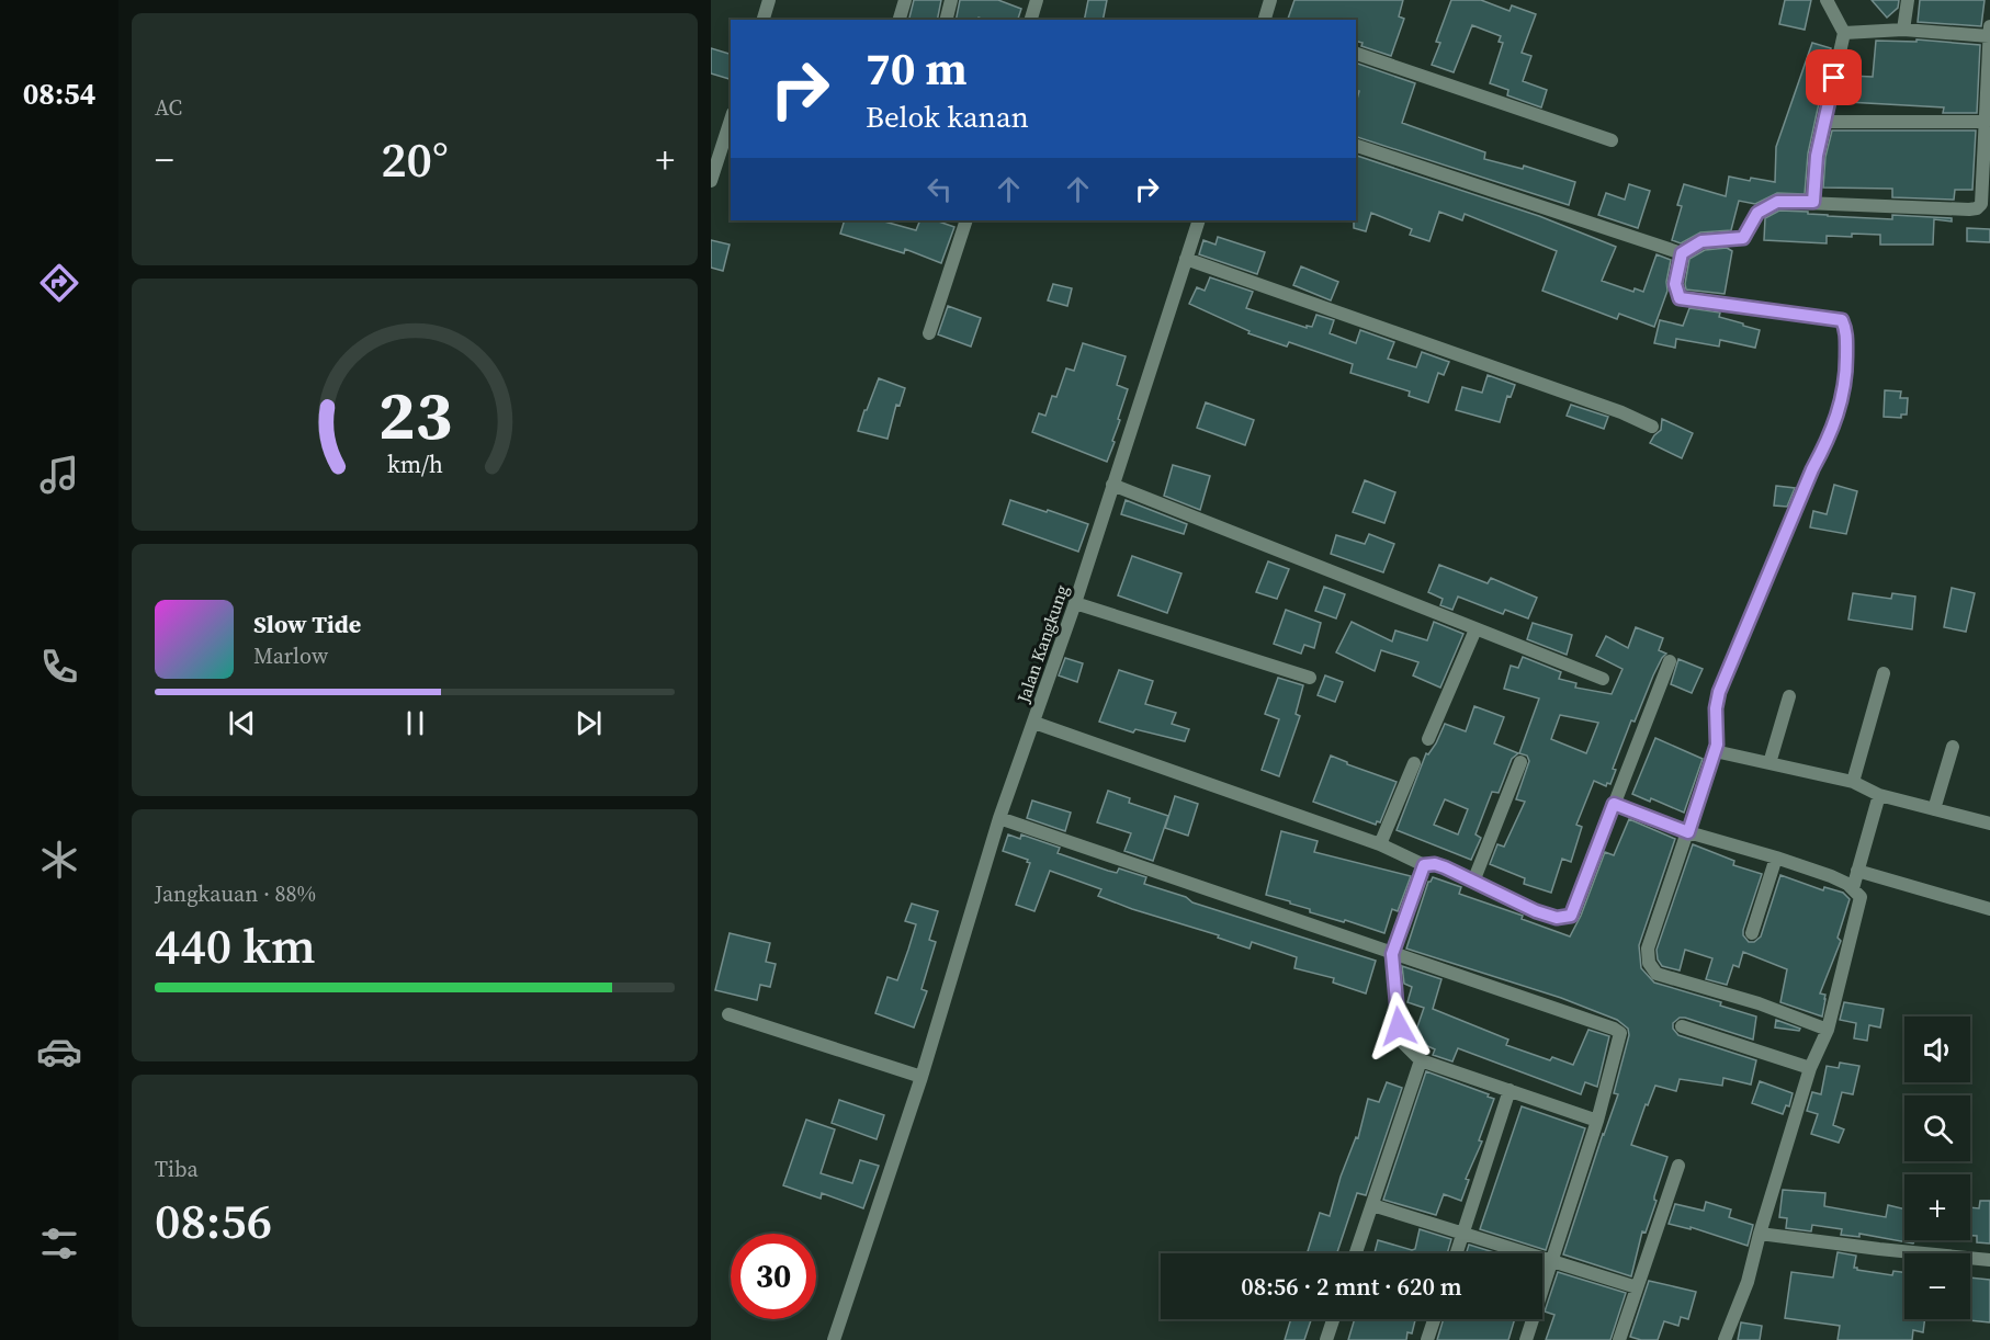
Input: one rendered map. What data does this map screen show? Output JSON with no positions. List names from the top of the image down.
{
  "streets": {
    "street": ["Jalan Kangkung"]
  },
  "page": {
    "tabs": "08:54",
    "tile": [
      "AC",
      ["Jangkauan · 88%", "440 km"],
      ["Tiba", "08:56"]
    ],
    "turn": ["70 m", "Belok kanan"],
    "heat": ["−", "20°", "+"],
    "song": ["Slow Tide", "Marlow"],
    "map_buttons": ["+", "−"],
    "limit": "30",
    "trip": "08:56 · 2 mnt · 620 m",
    "gauge": ["23", "km/h"]
  }
}
